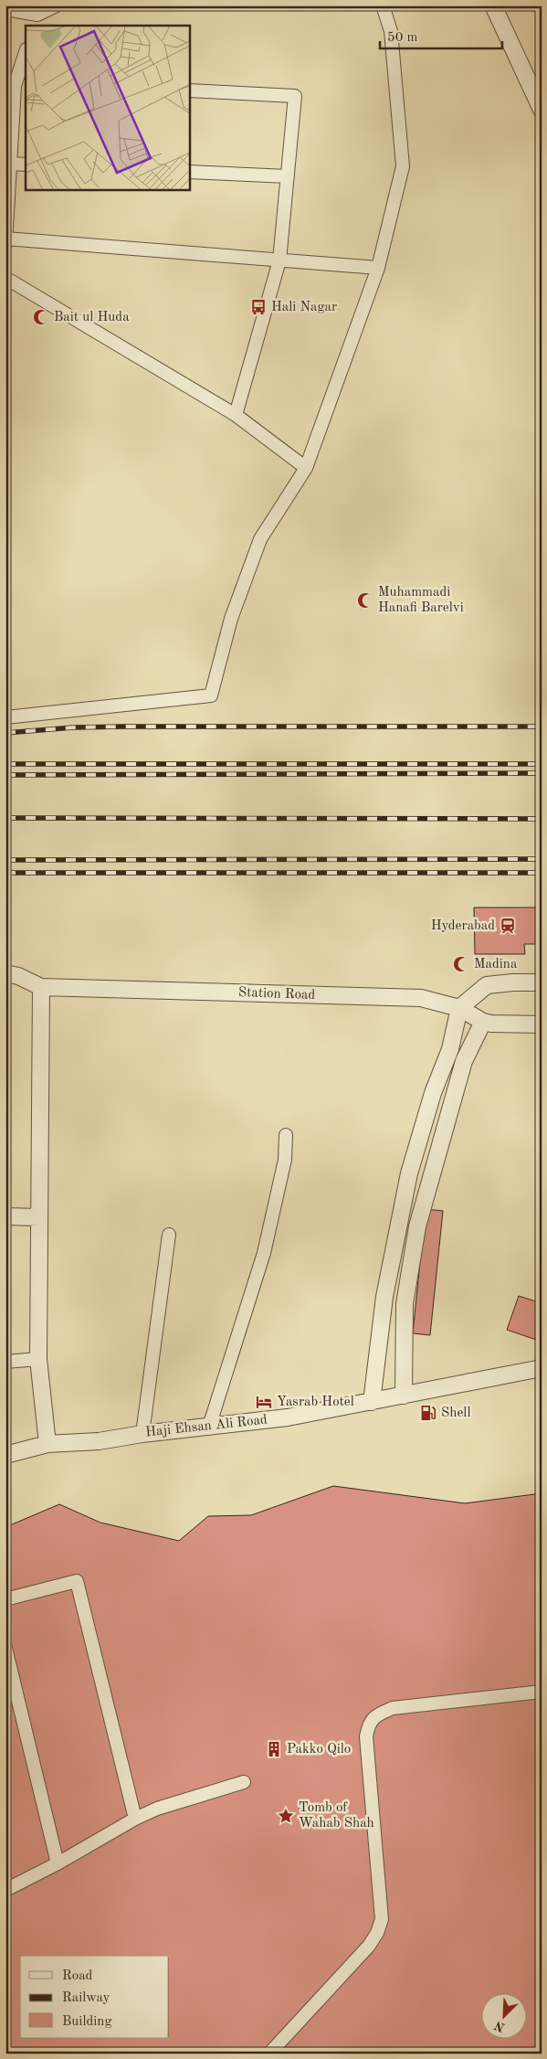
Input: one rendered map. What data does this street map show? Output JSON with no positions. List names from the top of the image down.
{
  "streets": {
    "street": ["Station Road", "Haji Ehsan Ali Road"]
  },
  "places": {
    "bus stop": ["Hali Nagar"],
    "mosque": ["Bait ul Huda", "Muhammadi Hanafi Barelvi", "Madina"],
    "station": ["Hyderabad"],
    "hotel": ["Yasrab Hotel"],
    "fuel station": ["Shell"],
    "building": ["Pakko Qilo"],
    "place": ["Tomb of Wahab Shah"]
  },
  "legend": ["Road", "Railway", "Building"],
  "scale_bar": "50 m",
  "north": "bottom left"
}
